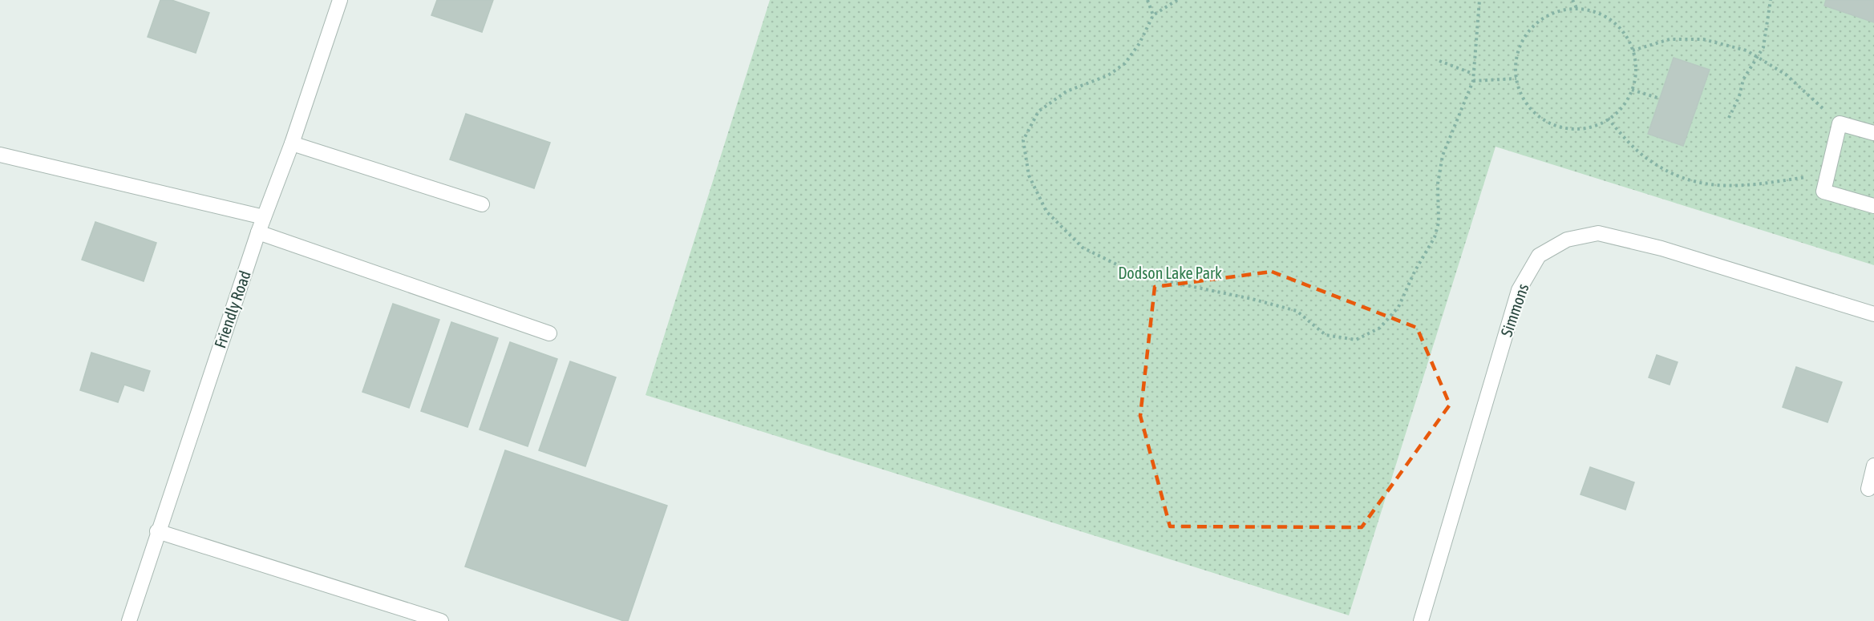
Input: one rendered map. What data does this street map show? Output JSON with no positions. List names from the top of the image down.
{
  "streets": {
    "street": ["Friendly Road", "Simmons"]
  },
  "parks": ["Dodson Lake Park"]
}
